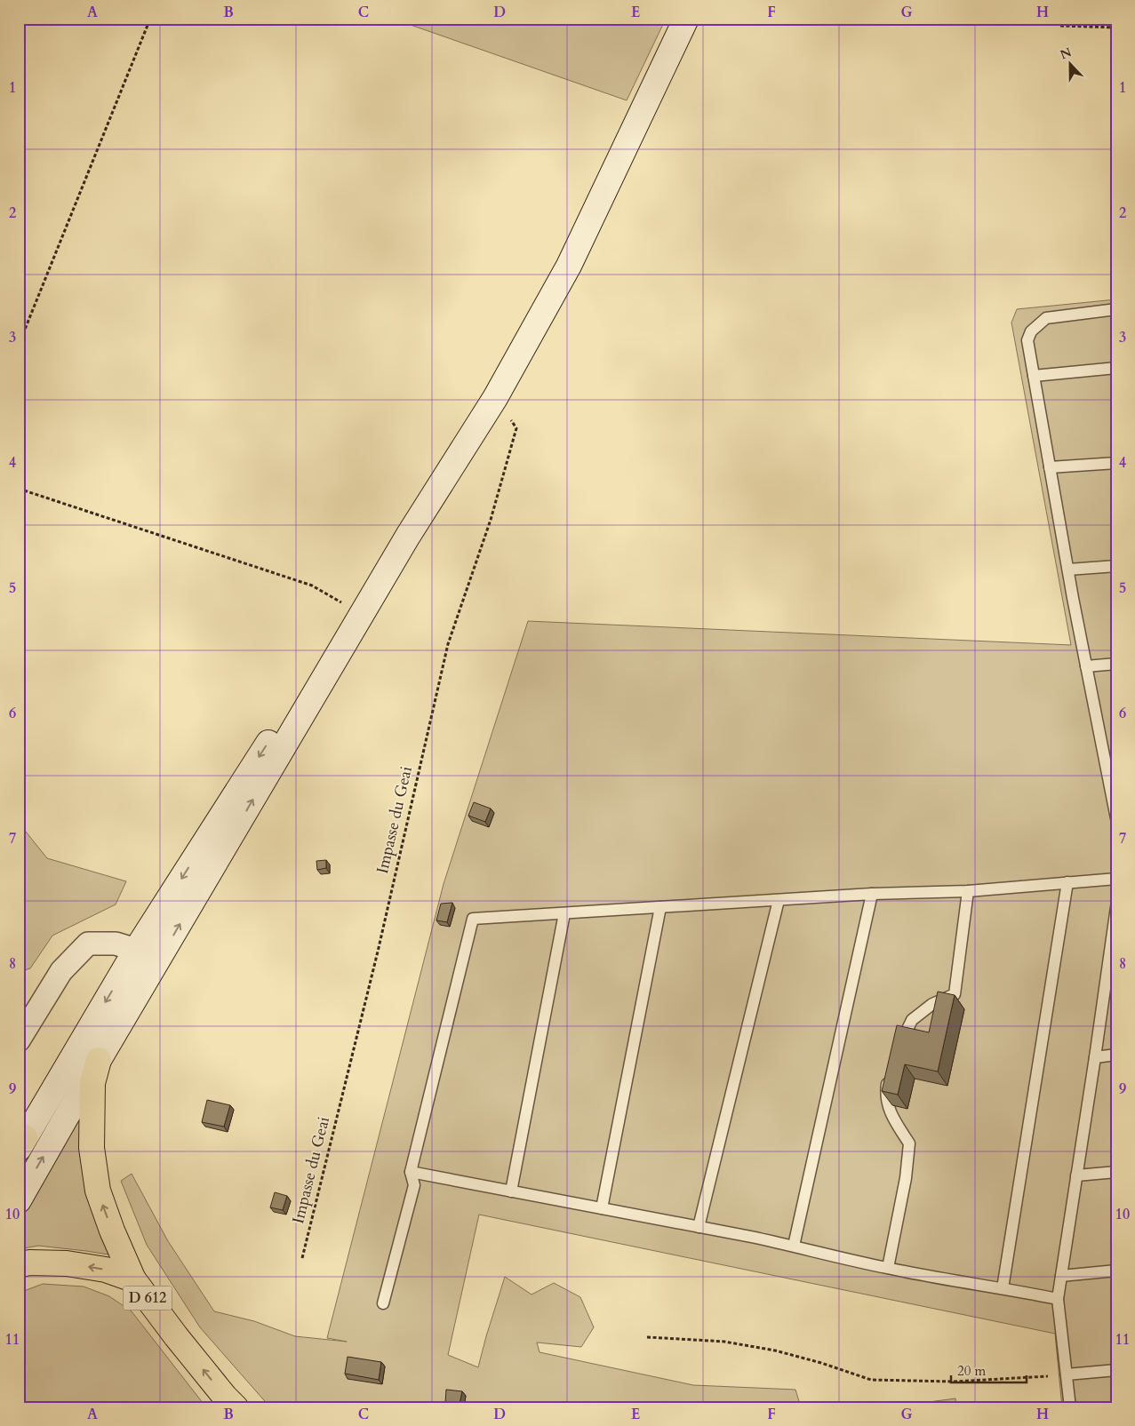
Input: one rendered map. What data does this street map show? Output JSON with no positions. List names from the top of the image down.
{
  "streets": {
    "highway": ["D 612"],
    "path": ["Impasse du Geai"]
  },
  "scale_bar": "20 m",
  "north": "top",
  "grid": {
    "columns": [
      "A",
      "B",
      "C",
      "D",
      "E",
      "F",
      "G",
      "H"
    ],
    "rows": [
      "1",
      "2",
      "3",
      "4",
      "5",
      "6",
      "7",
      "8",
      "9",
      "10",
      "11"
    ]
  }
}
